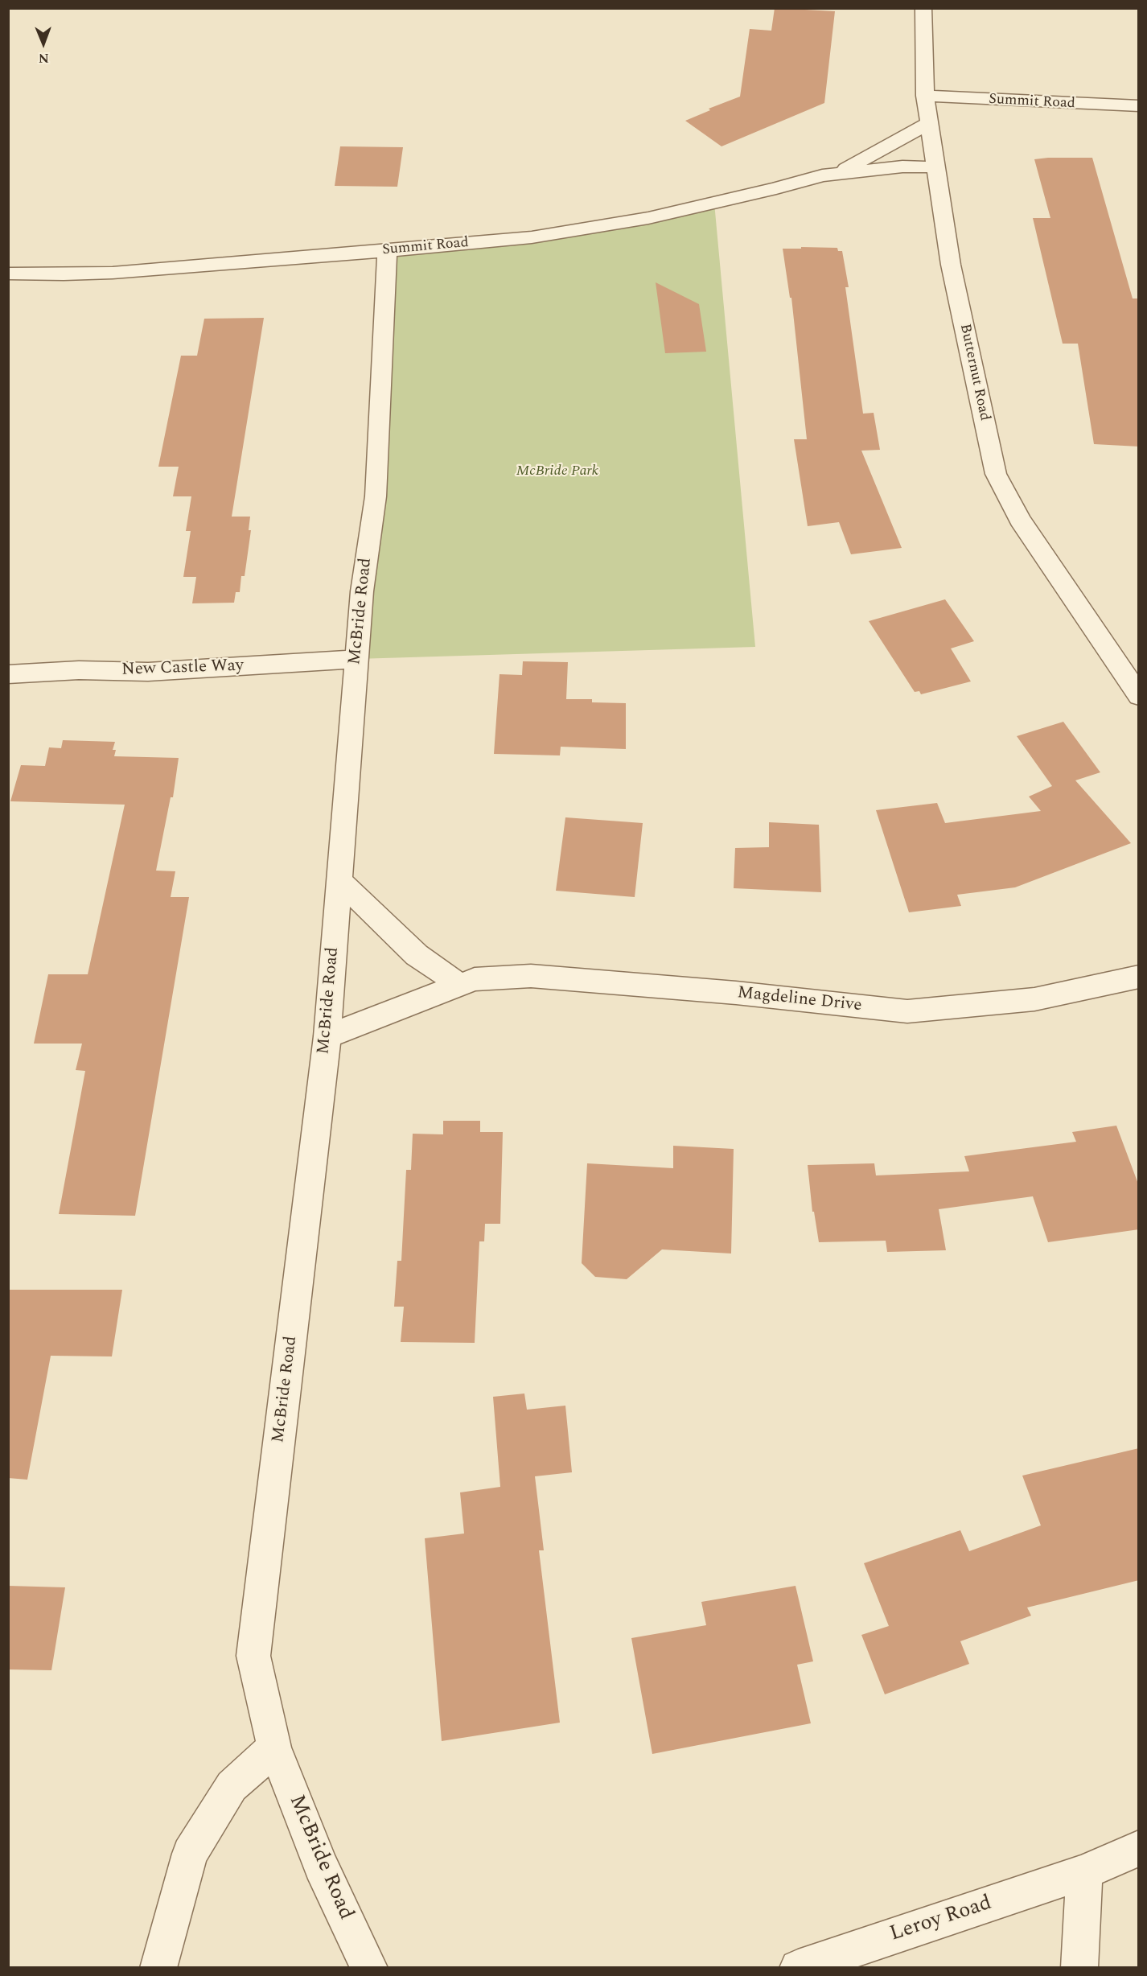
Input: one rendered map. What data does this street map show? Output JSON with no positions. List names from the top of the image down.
{
  "streets": {
    "street": [
      "Summit Road",
      "Butternut Road",
      "McBride Road",
      "New Castle Way",
      "Magdeline Drive",
      "Leroy Road"
    ]
  },
  "crossings": [
    ["Summit Road", "Butternut Road"],
    ["Summit Road", "McBride Road"],
    ["McBride Road", "New Castle Way"],
    ["McBride Road", "Magdeline Drive"]
  ],
  "parks": ["McBride Park"],
  "north": "bottom"
}
